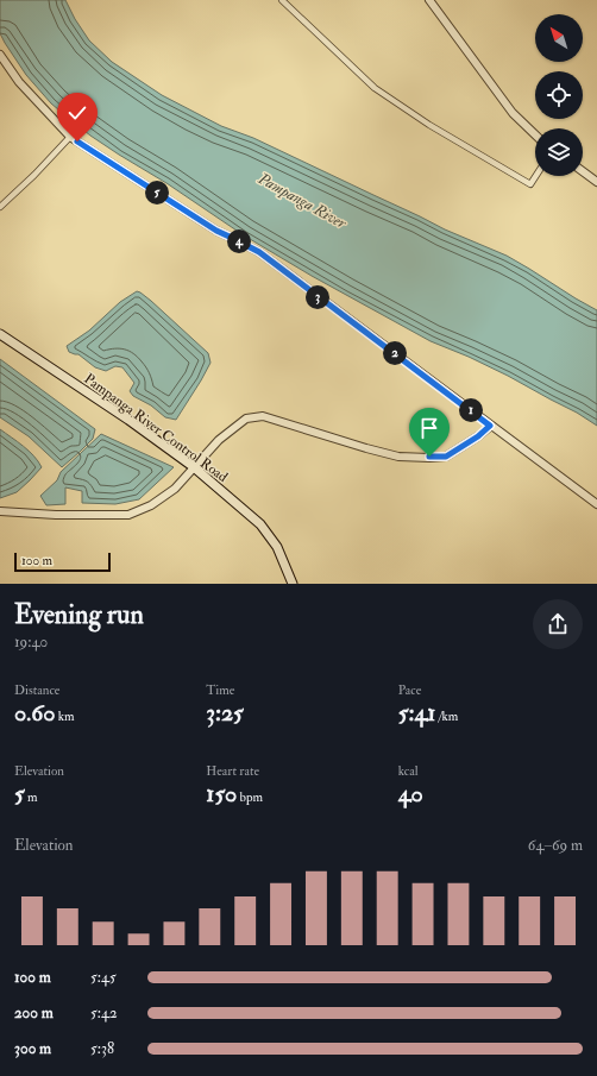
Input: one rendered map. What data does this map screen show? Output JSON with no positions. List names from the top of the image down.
{
  "streets": {
    "main road": ["Pampanga River Control Road"]
  },
  "water": ["Pampanga River"],
  "scale_bar": "100 m",
  "north": "top left",
  "page": {
    "pins": [
      "5",
      "4",
      "3",
      "2",
      "1"
    ],
    "scale": "100 m",
    "heading": ["Evening run", "19:40"],
    "stats": [
      ["Distance", "0.60 km"],
      ["Time", "3:25"],
      ["Pace", "5:41 /km"],
      ["Elevation", "5 m"],
      ["Heart rate", "150 bpm"],
      ["kcal", "40"]
    ],
    "chart": ["Elevation", "64–69 m"],
    "list": [
      {
        "name": "100 m",
        "note": "5:45"
      },
      {
        "name": "200 m",
        "note": "5:42"
      },
      {
        "name": "300 m",
        "note": "5:38"
      }
    ]
  }
}
